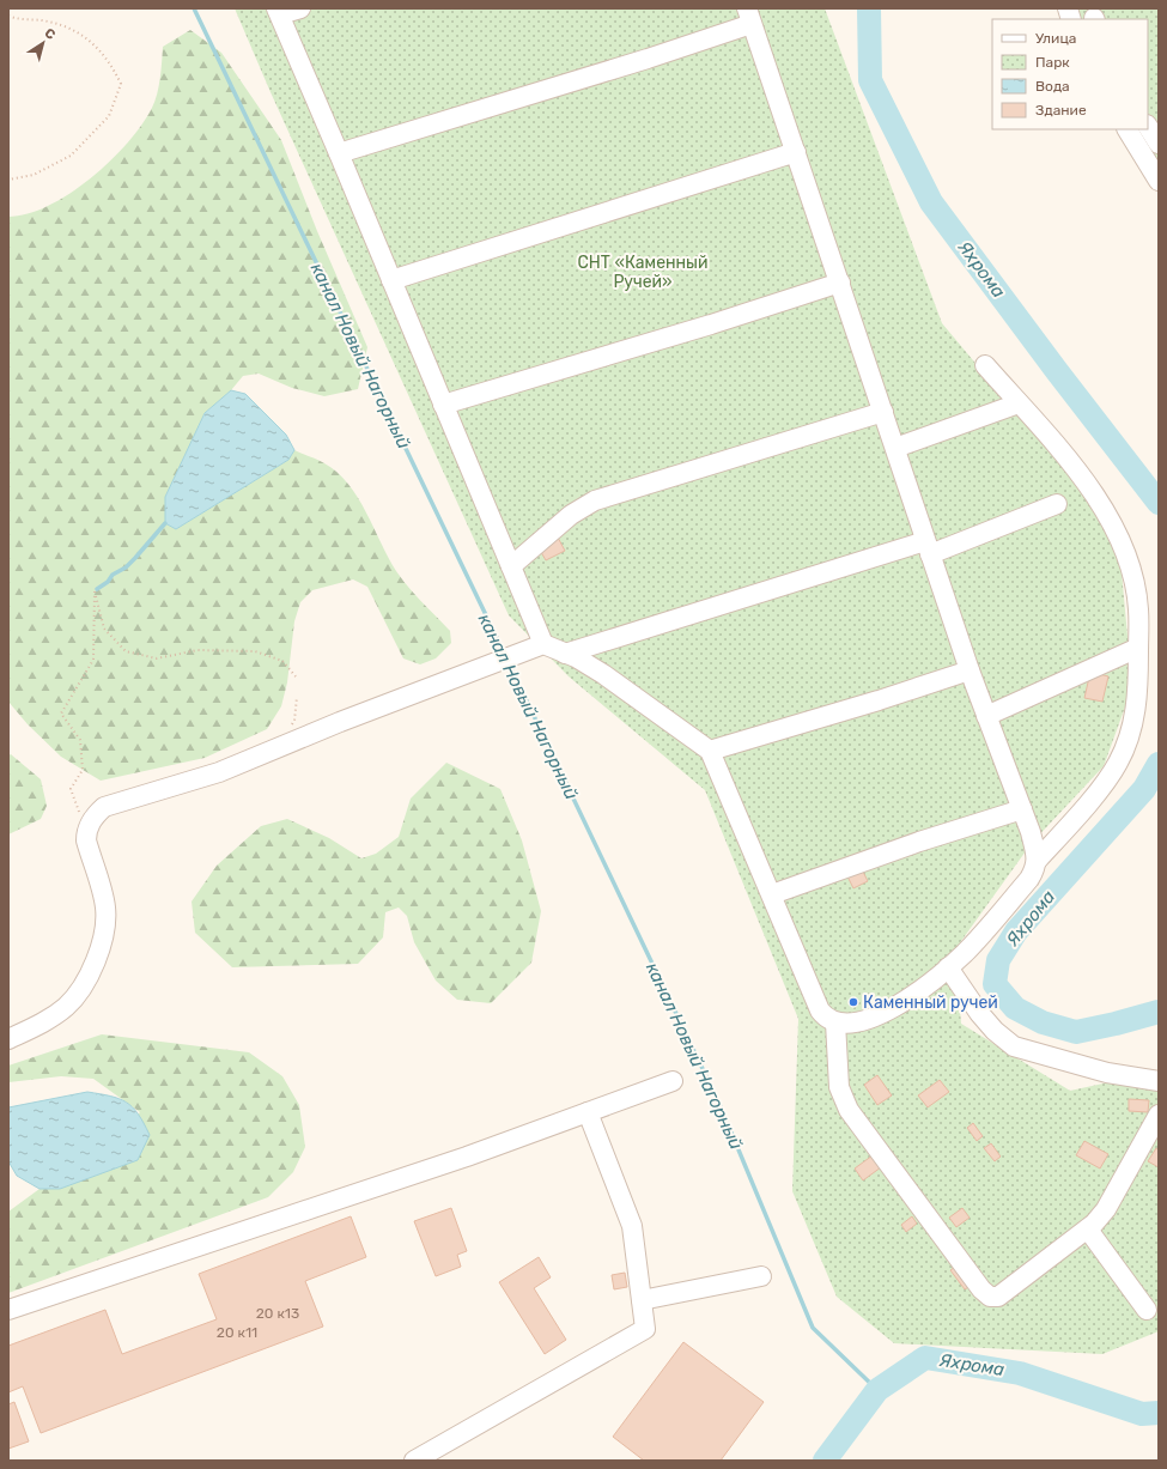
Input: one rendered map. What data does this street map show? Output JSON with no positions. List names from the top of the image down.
{
  "water": ["Яхрома", "канал Новый Нагорный"],
  "parks": ["СНТ «Каменный Ручей»"],
  "places": ["Каменный ручей"],
  "house_numbers": ["20 к13", "20 к11"],
  "legend": [
    "Улица",
    "Парк",
    "Вода",
    "Здание"
  ],
  "north": "top right"
}
